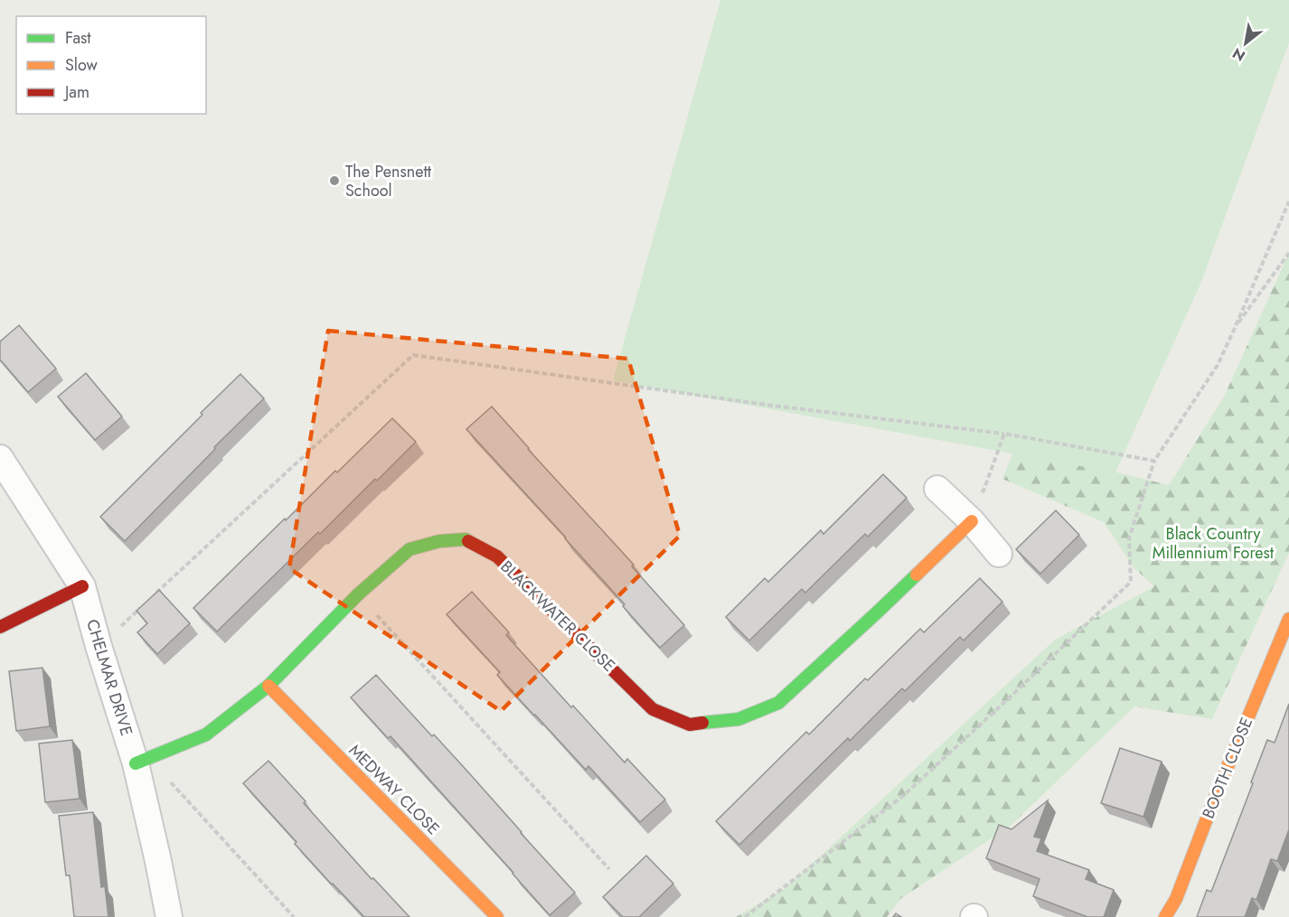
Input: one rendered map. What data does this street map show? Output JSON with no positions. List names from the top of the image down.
{
  "streets": {
    "street": [
      "BLACKWATER CLOSE",
      "CHELMAR DRIVE",
      "BOOTH CLOSE",
      "MEDWAY CLOSE"
    ]
  },
  "crossings": [
    ["BLACKWATER CLOSE", "CHELMAR DRIVE"],
    ["BLACKWATER CLOSE", "MEDWAY CLOSE"]
  ],
  "parks": ["Black Country Millennium Forest"],
  "places": ["The Pensnett School"],
  "legend": ["Fast", "Slow", "Jam"],
  "north": "bottom left"
}
